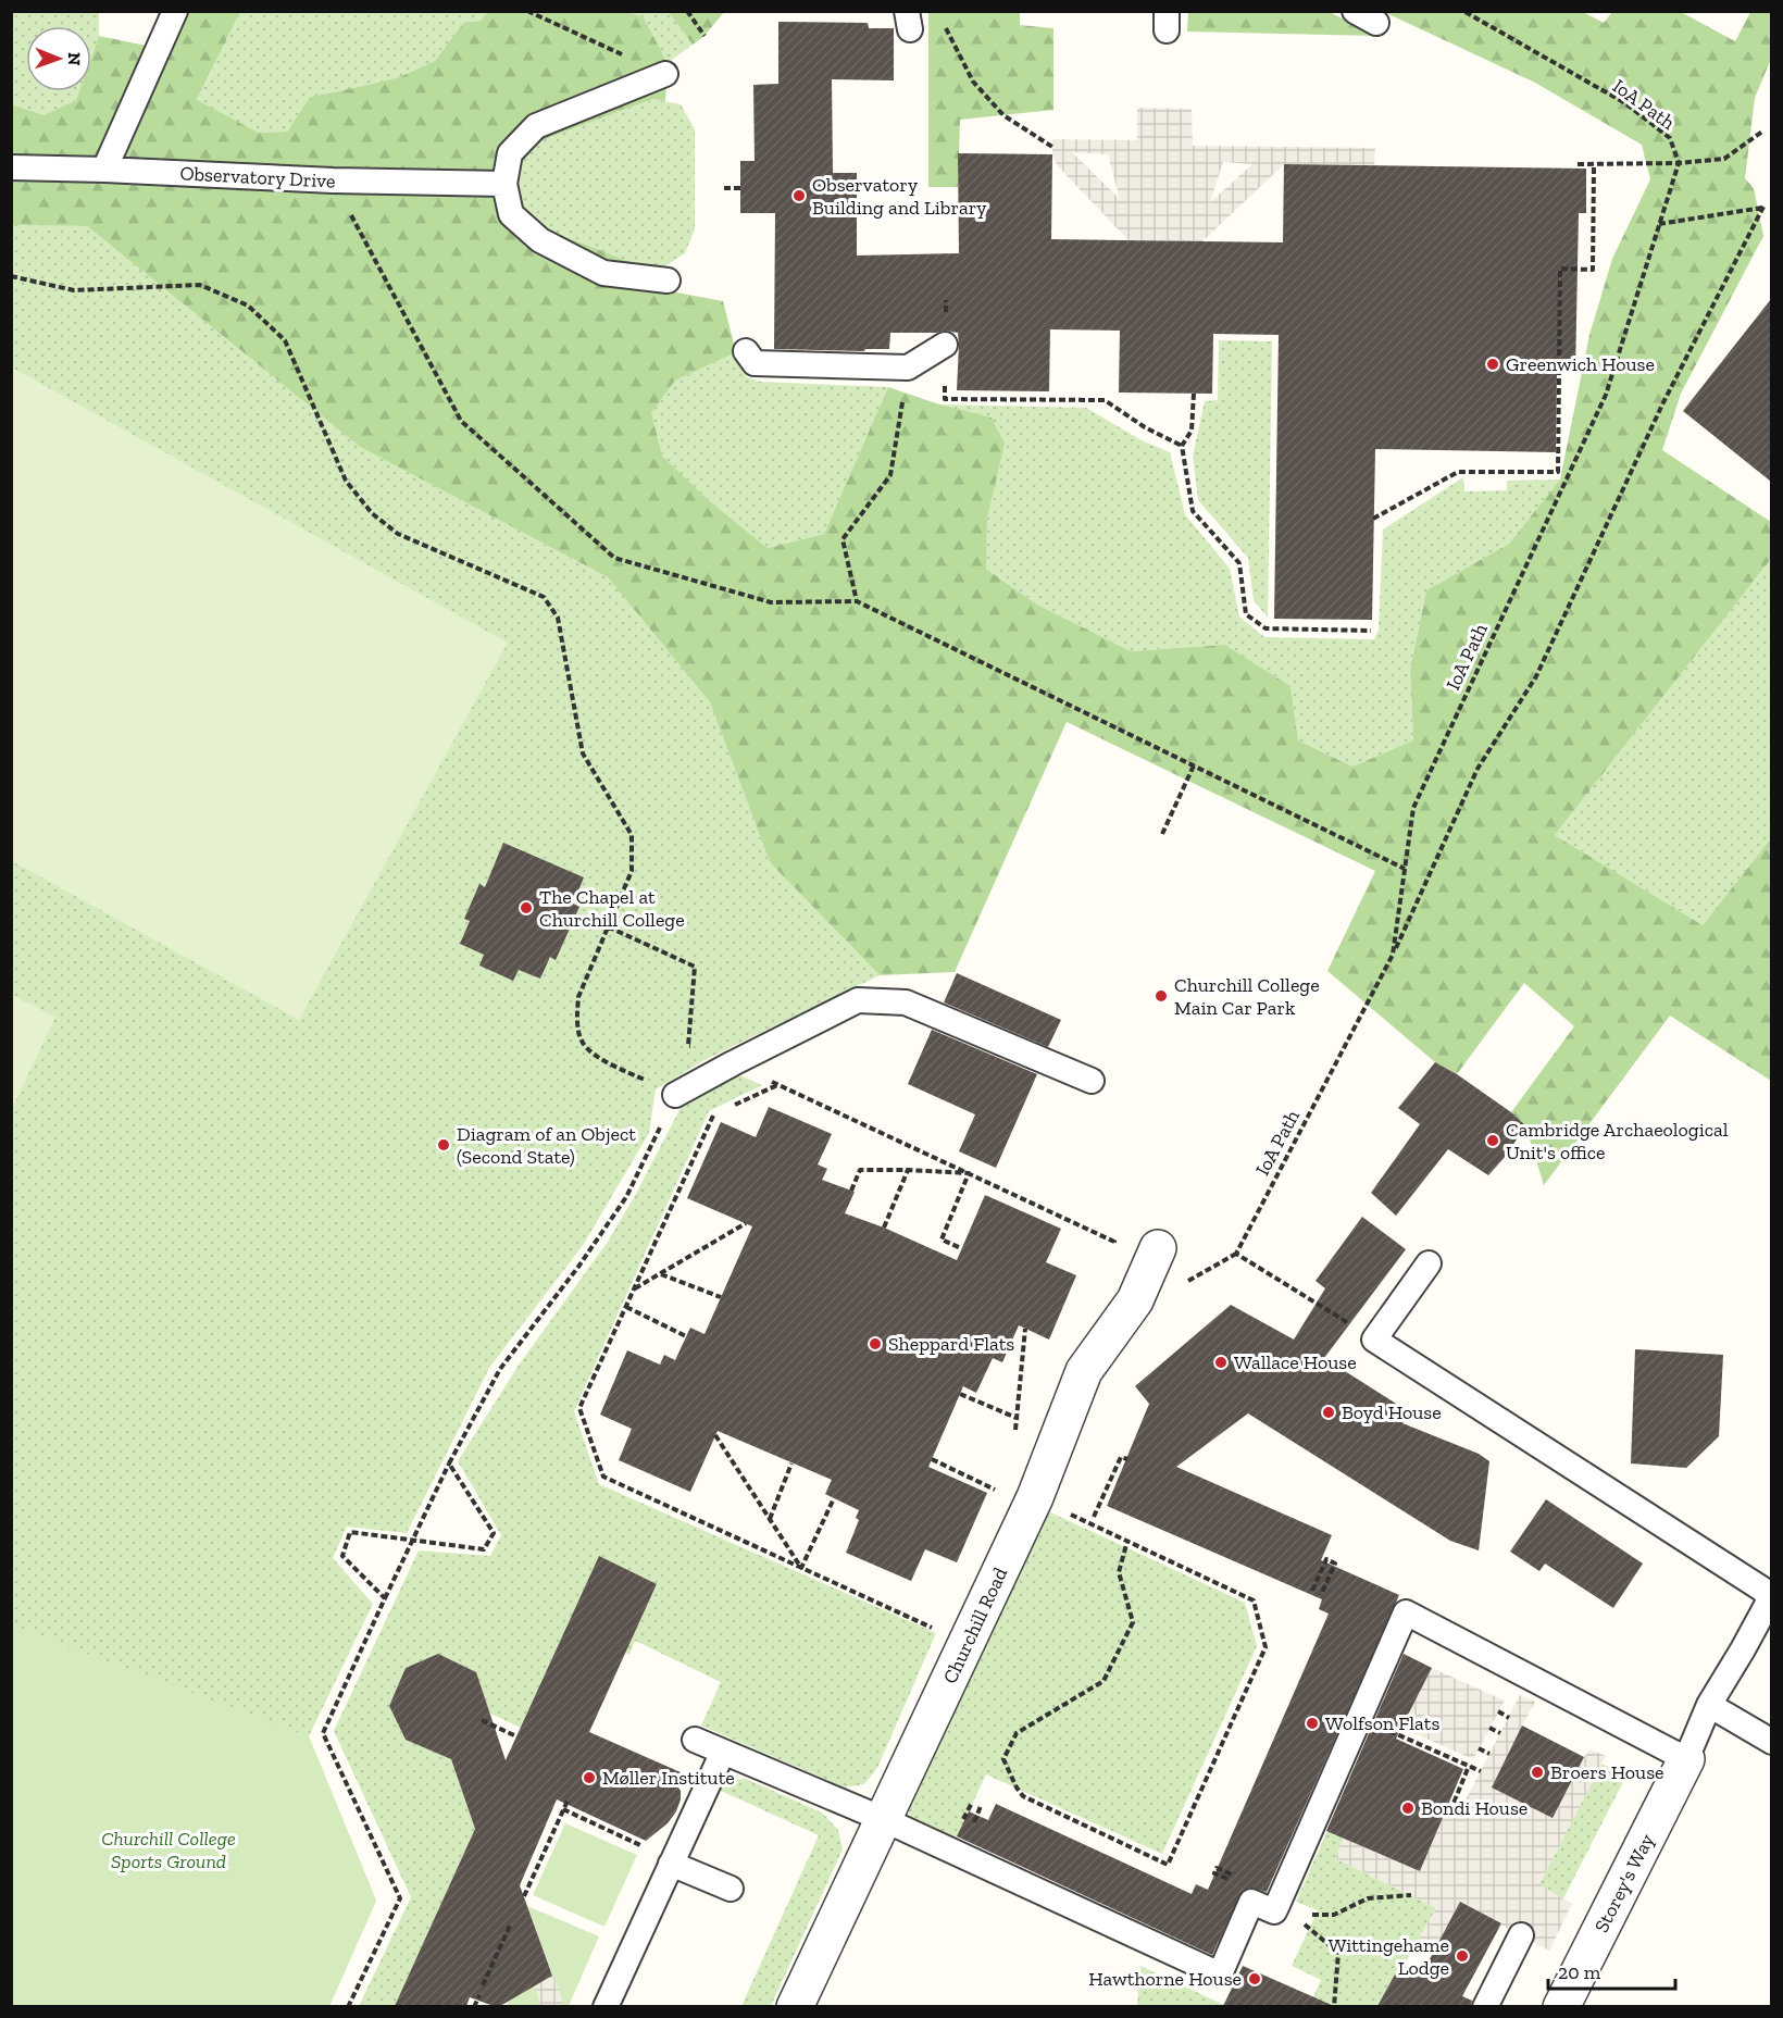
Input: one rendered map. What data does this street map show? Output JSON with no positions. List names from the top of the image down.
{
  "streets": {
    "street": ["Churchill Road", "Storey's Way"],
    "lane": ["Observatory Drive"],
    "path": ["IoA Path"]
  },
  "parks": ["Churchill College Sports Ground"],
  "places": [
    "Observatory Building and Library",
    "Greenwich House",
    "The Chapel at Churchill College",
    "Churchill College Main Car Park",
    "Cambridge Archaeological Unit's office",
    "Diagram of an Object (Second State)",
    "Sheppard Flats",
    "Wallace House",
    "Boyd House",
    "Wolfson Flats",
    "Broers House",
    "Møller Institute",
    "Bondi House",
    "Wittingehame Lodge",
    "Hawthorne House"
  ],
  "scale_bar": "20 m",
  "north": "right"
}
